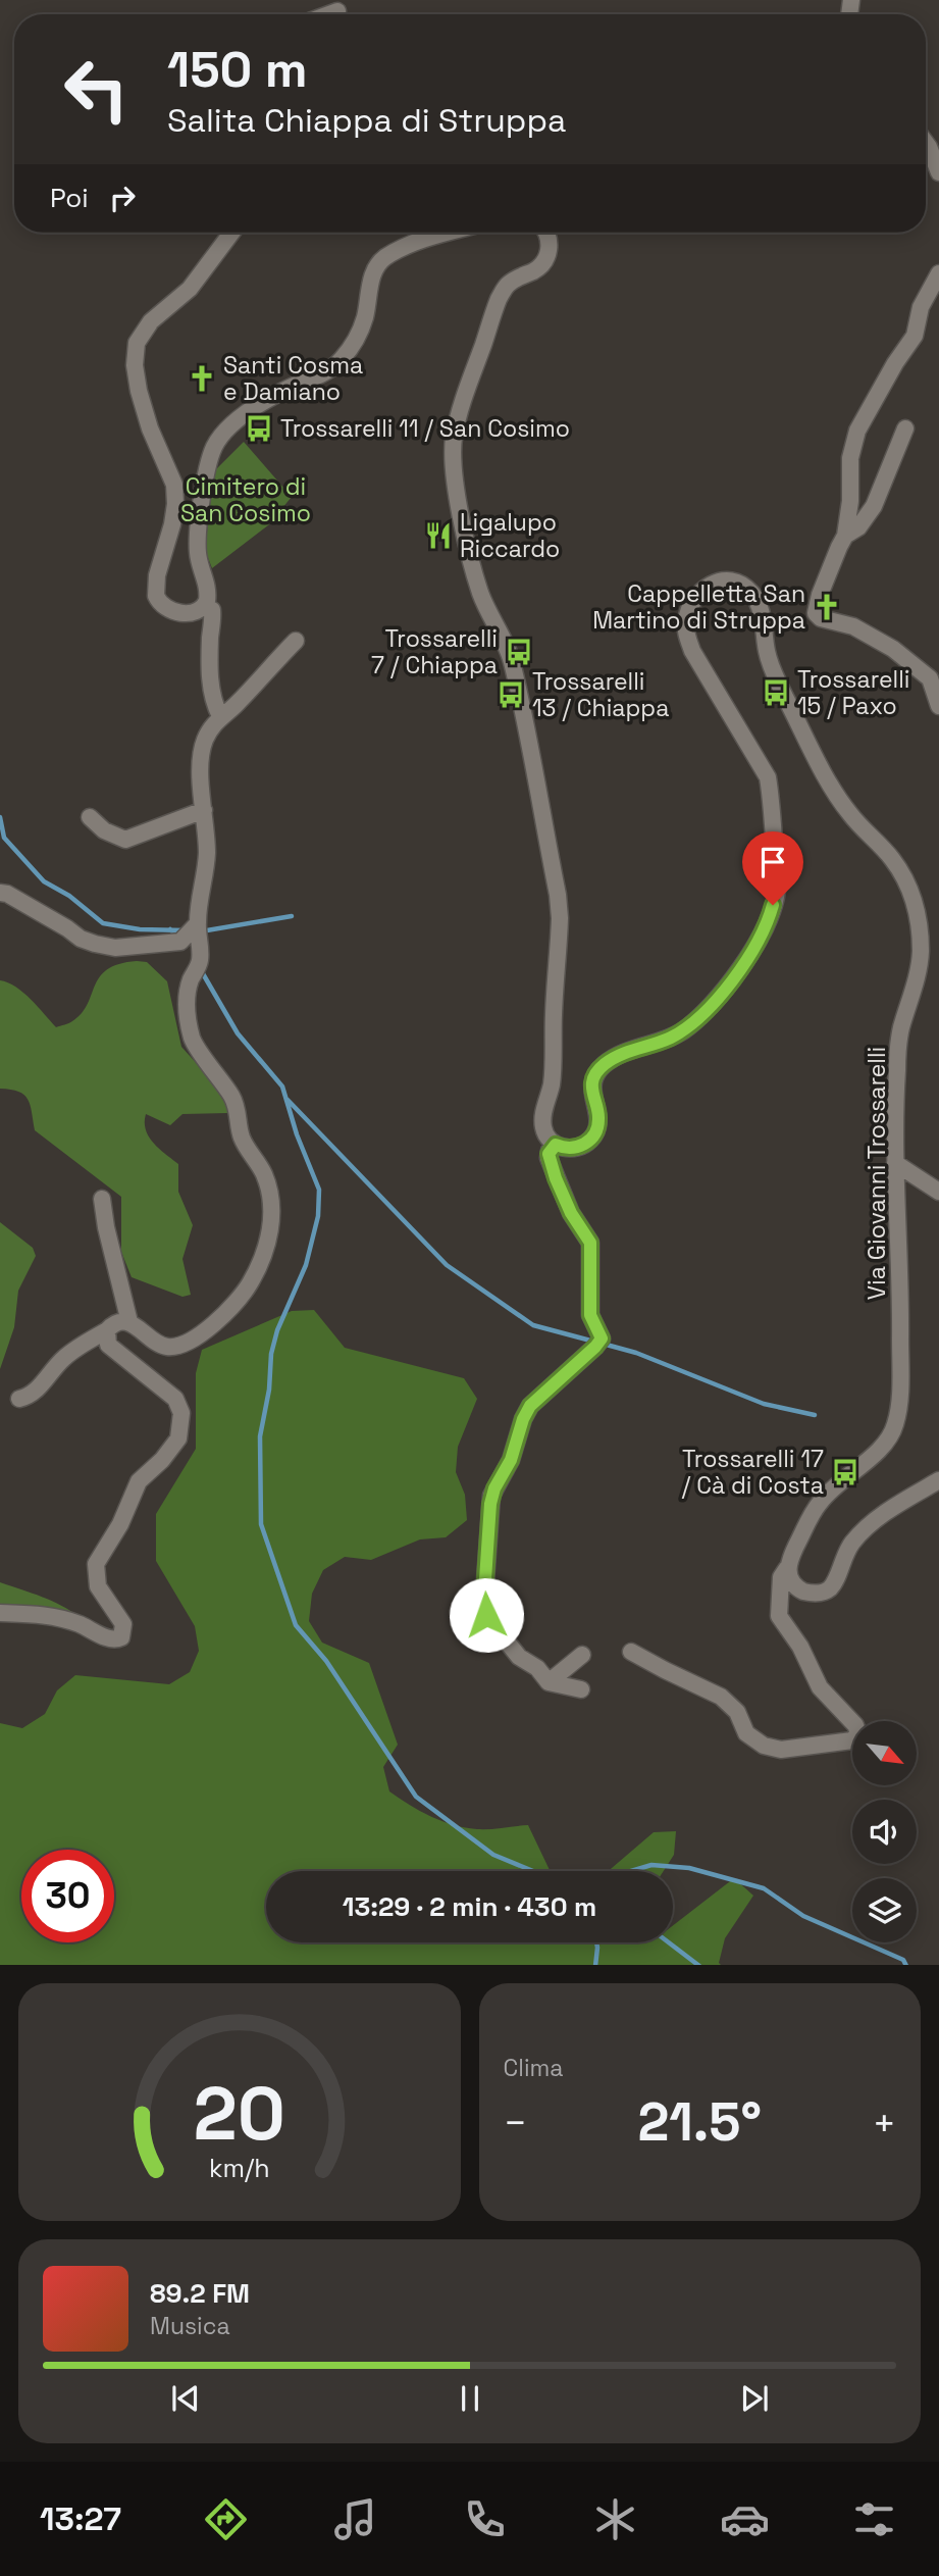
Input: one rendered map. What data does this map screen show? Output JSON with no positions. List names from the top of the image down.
{
  "streets": {
    "street": ["Via Giovanni Trossarelli"]
  },
  "parks": ["Cimitero di San Cosimo"],
  "places": {
    "church": ["Santi Cosma e Damiano", "Cappelletta San Martino di Struppa"],
    "bus stop": [
      "Trossarelli 11 / San Cosimo",
      "Trossarelli 7 / Chiappa",
      "Trossarelli 15 / Paxo",
      "Trossarelli 13 / Chiappa",
      "Trossarelli 17 / Cà di Costa"
    ],
    "restaurant": ["Ligalupo Riccardo"]
  },
  "north": "bottom right",
  "page": {
    "turn": ["150 m", "Salita Chiappa di Struppa"],
    "then": "Poi",
    "limit": "30",
    "trip": "13:29 · 2 min · 430 m",
    "tile": "Clima",
    "heat": ["−", "21.5°", "+"],
    "song": ["89.2 FM", "Musica"],
    "tabs": "13:27",
    "gauge": ["20", "km/h"]
  }
}
